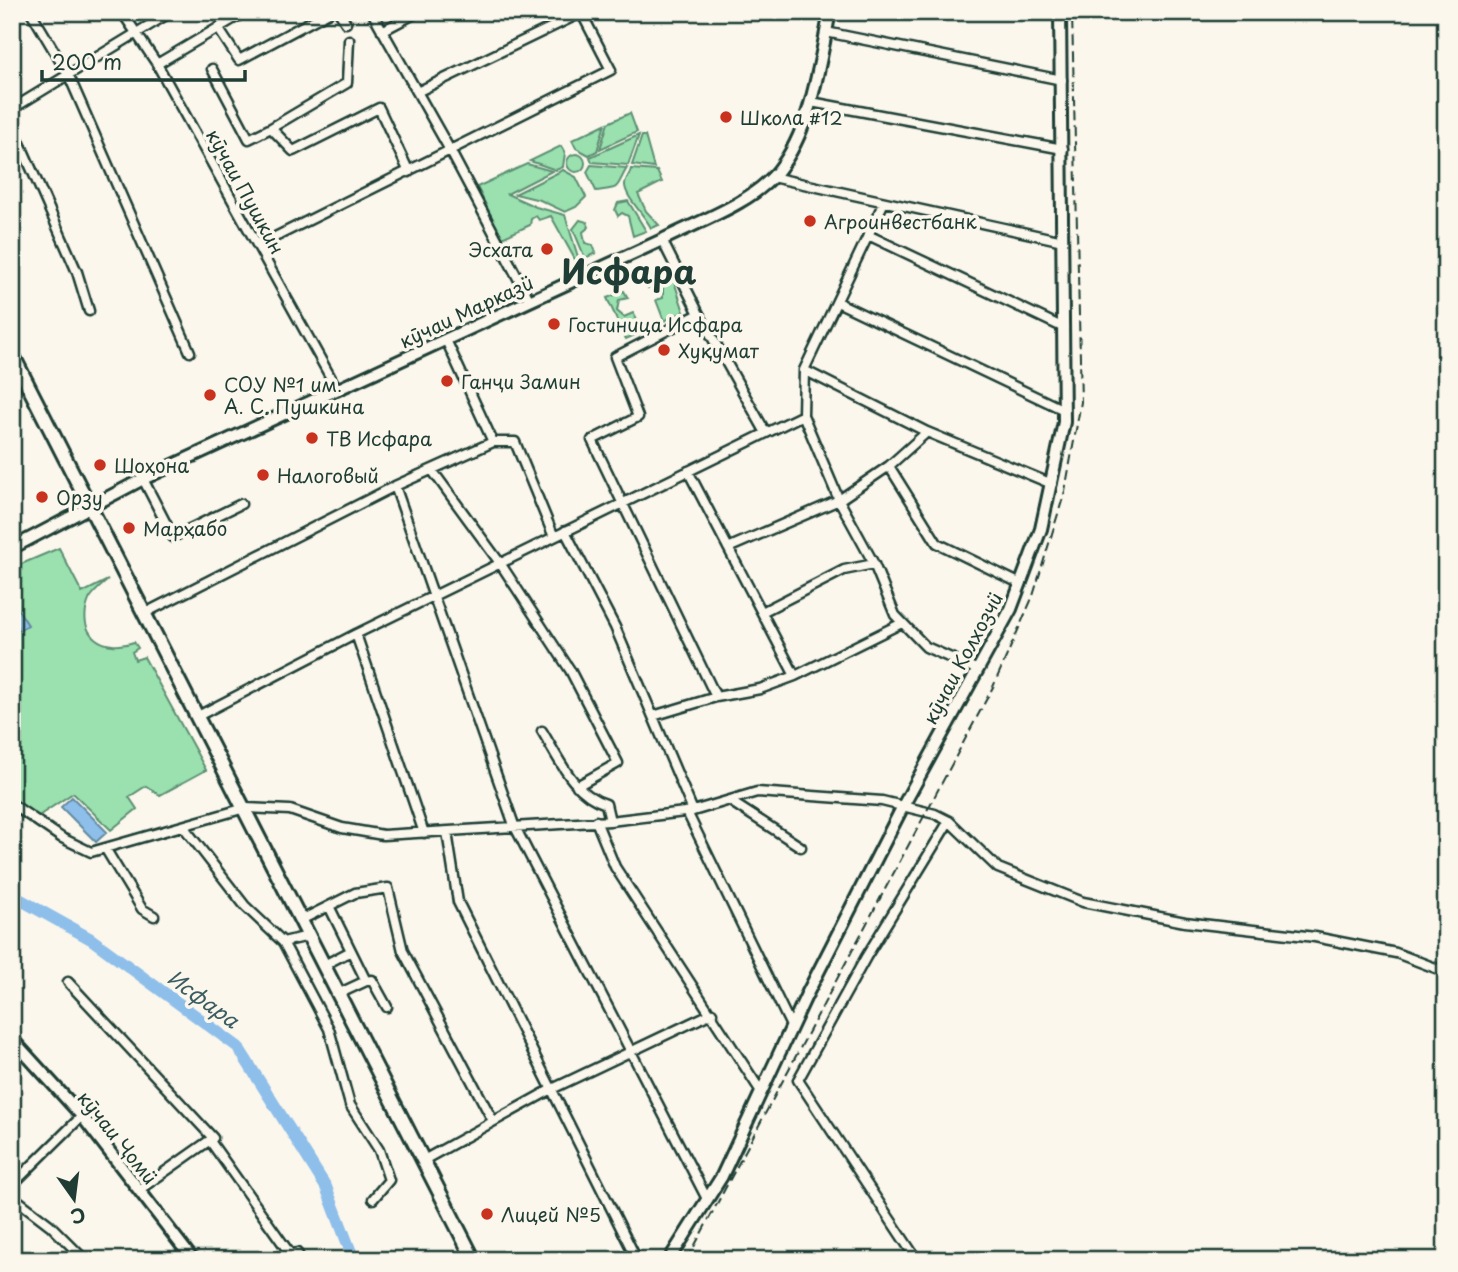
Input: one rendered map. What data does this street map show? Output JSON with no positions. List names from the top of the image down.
{
  "streets": {
    "main road": ["кӯчаи Марказӣ", "кӯчаи Колхозчӣ", "кӯчаи Ҷомӣ"],
    "street": ["кӯчаи Пушкин"]
  },
  "crossings": [
    ["кӯчаи Пушкин", "кӯчаи Марказӣ"]
  ],
  "districts": ["Исфара"],
  "water": ["Исфара"],
  "places": [
    "Школа #12",
    "Агроинвестбанк",
    "Эсхата",
    "Гостиница Исфара",
    "Хуқумат",
    "Ганҷи Замин",
    "СОУ №1 им. А. С. Пушкина",
    "ТВ Исфара",
    "Шоҳона",
    "Налоговый",
    "Орзу",
    "Марҳабо",
    "Лицей №5"
  ],
  "scale_bar": "200 m",
  "north": "bottom"
}
